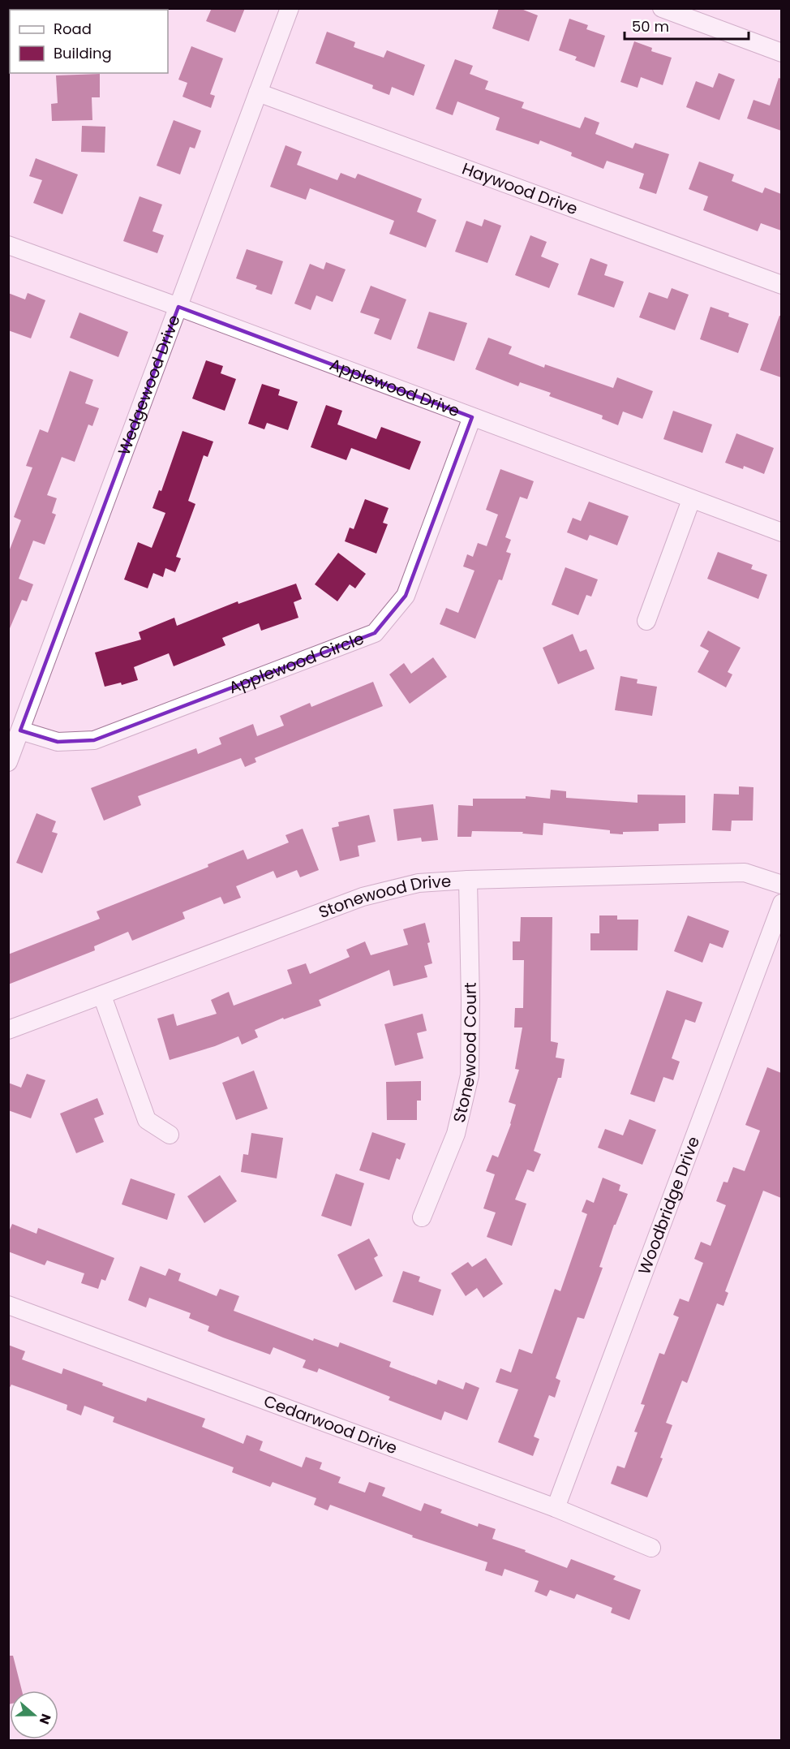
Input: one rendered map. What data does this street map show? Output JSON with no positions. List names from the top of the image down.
{
  "streets": {
    "street": [
      "Haywood Drive",
      "Wedgewood Drive",
      "Applewood Drive",
      "Applewood Circle",
      "Stonewood Drive",
      "Stonewood Court",
      "Woodbridge Drive",
      "Cedarwood Drive"
    ]
  },
  "crossings": [
    ["Haywood Drive", "Wedgewood Drive"],
    ["Wedgewood Drive", "Applewood Drive"],
    ["Wedgewood Drive", "Applewood Circle"],
    ["Applewood Drive", "Applewood Circle"],
    ["Stonewood Drive", "Stonewood Court"],
    ["Woodbridge Drive", "Cedarwood Drive"]
  ],
  "legend": ["Road", "Building"],
  "scale_bar": "50 m",
  "north": "right"
}
